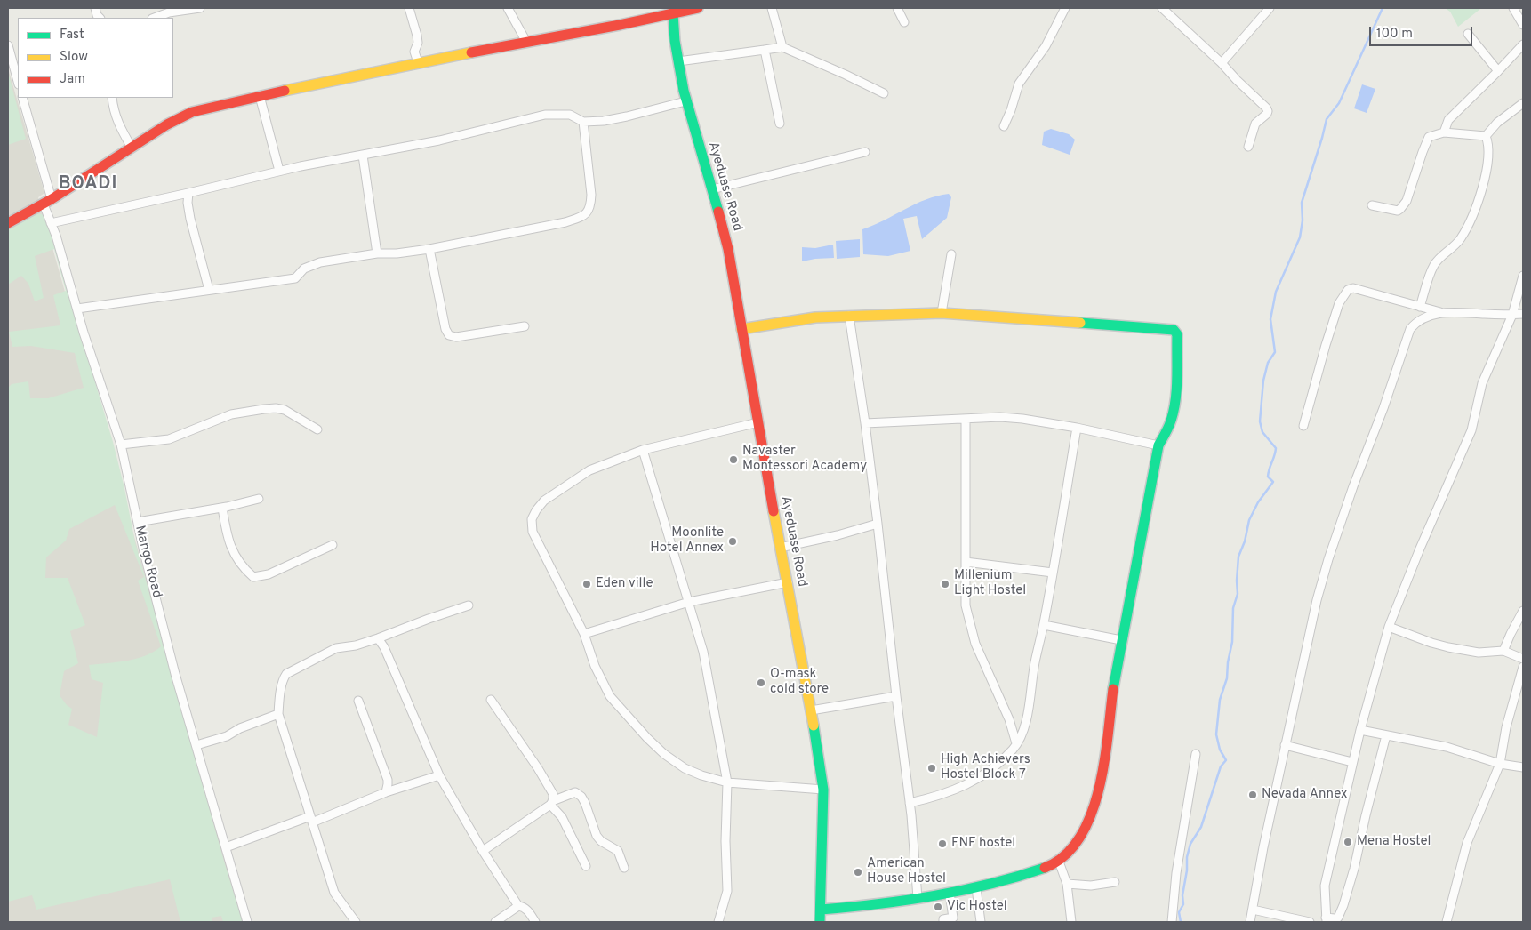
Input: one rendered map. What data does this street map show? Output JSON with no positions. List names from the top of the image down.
{
  "streets": {
    "street": ["Ayeduase Road", "Mango Road"]
  },
  "districts": ["BOADI"],
  "places": [
    "Navaster Montessori Academy",
    "Moonlite Hotel Annex",
    "Eden ville",
    "Millenium Light Hostel",
    "O-mask cold store",
    "High Achievers Hostel Block 7",
    "Nevada Annex",
    "Mena Hostel",
    "FNF hostel",
    "American House Hostel",
    "Vic Hostel"
  ],
  "legend": ["Fast", "Slow", "Jam"],
  "scale_bar": "100 m"
}
